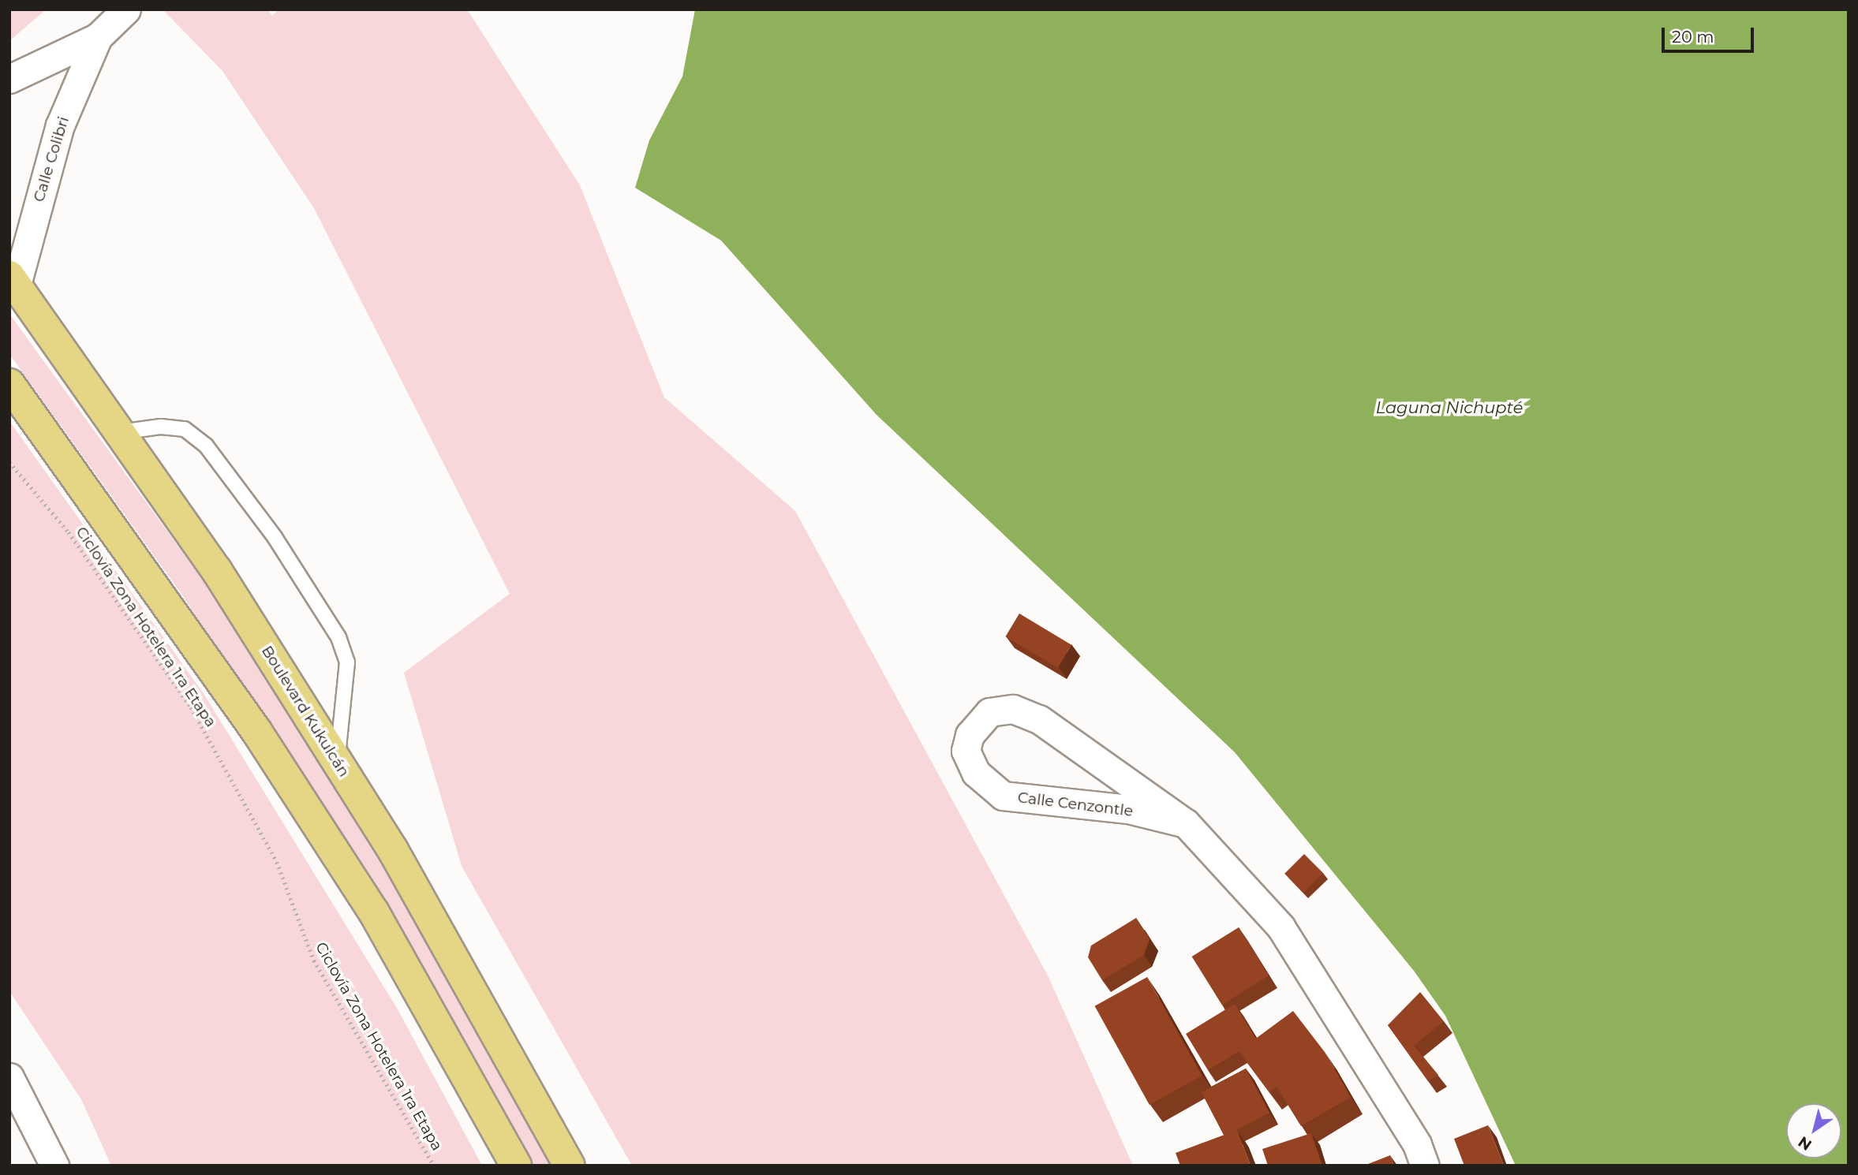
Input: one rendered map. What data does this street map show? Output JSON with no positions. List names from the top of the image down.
{
  "streets": {
    "main road": ["Boulevard Kukulcán"],
    "street": ["Calle Colibri", "Calle Cenzontle"],
    "path": ["Ciclovía Zona Hotelera 1ra Etapa"]
  },
  "crossings": [
    ["Calle Colibri", "Boulevard Kukulcán"]
  ],
  "water": ["Laguna Nichupté"],
  "scale_bar": "20 m",
  "north": "bottom left"
}
